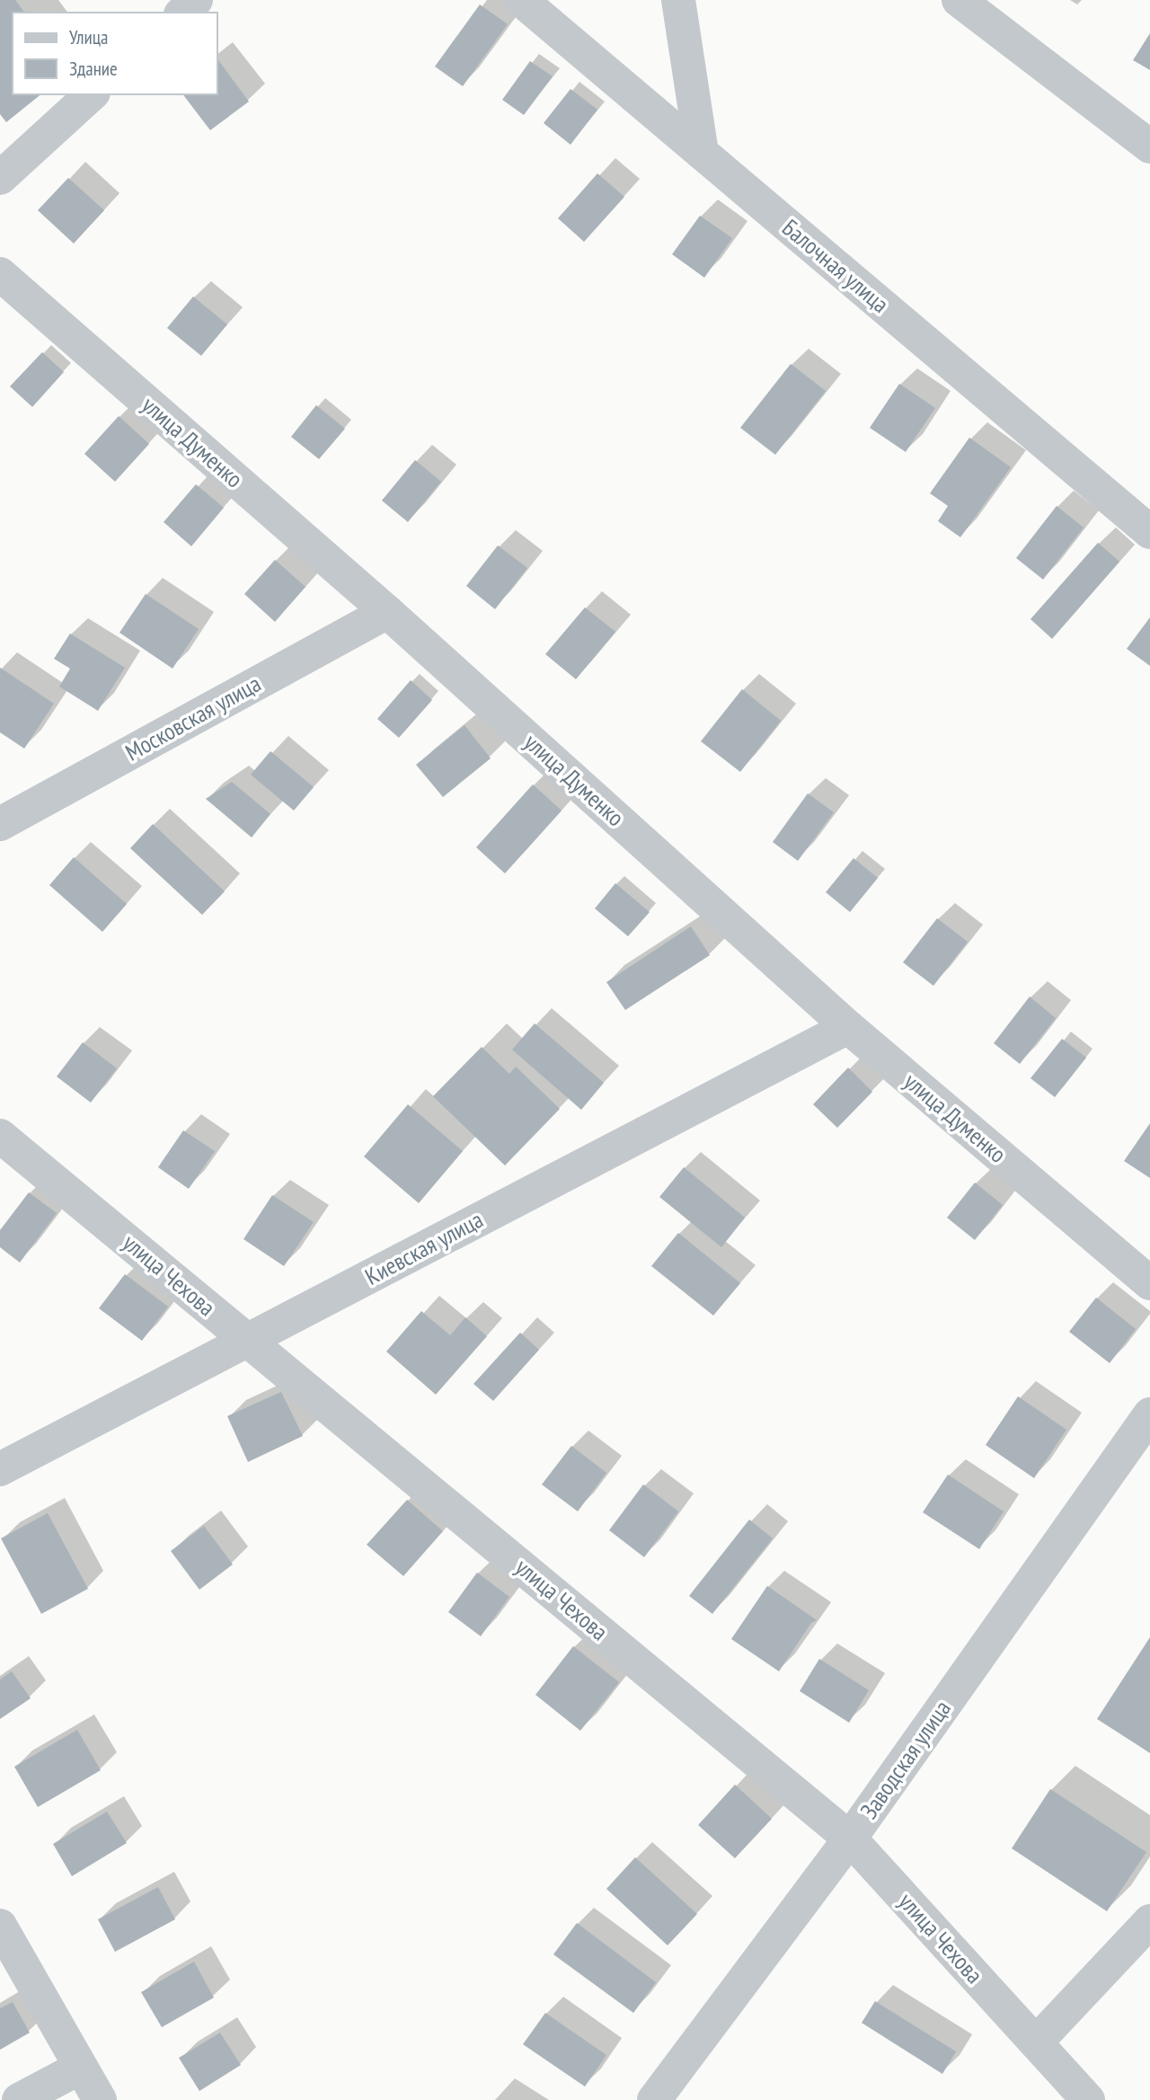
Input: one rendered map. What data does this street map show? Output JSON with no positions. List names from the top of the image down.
{
  "streets": {
    "street": [
      "Балочная улица",
      "улица Думенко",
      "Московская улица",
      "Киевская улица",
      "улица Чехова",
      "Заводская улица"
    ]
  },
  "crossings": [
    ["улица Думенко", "Московская улица"],
    ["улица Думенко", "Киевская улица"],
    ["Киевская улица", "улица Чехова"],
    ["улица Чехова", "Заводская улица"]
  ],
  "legend": ["Улица", "Здание"]
}
